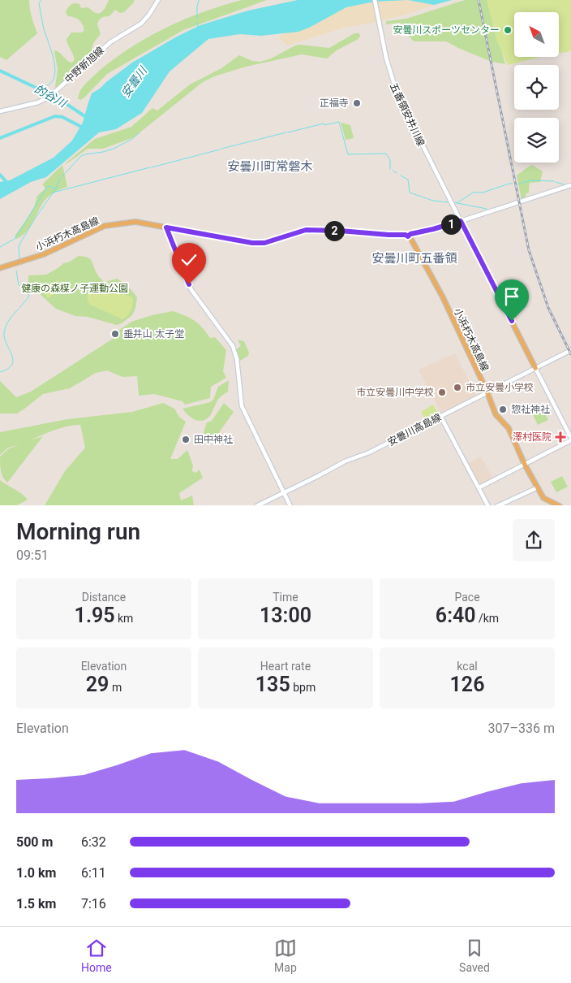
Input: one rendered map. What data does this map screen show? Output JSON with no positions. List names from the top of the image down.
{
  "streets": {
    "main road": [
      "中野新旭線",
      "五番領安井川線",
      "小浜朽木高島線",
      "安曇川高島線"
    ]
  },
  "crossings": [
    ["五番領安井川線", "小浜朽木高島線"],
    ["小浜朽木高島線", "安曇川高島線"]
  ],
  "districts": ["安曇川町常磐木", "安曇川町五番領"],
  "water": ["安曇川", "的谷川"],
  "parks": ["健康の森楳ノ子運動公園"],
  "places": {
    "other": [
      "安曇川スポーツセンター",
      "正福寺",
      "垂井山 太子堂",
      "市立安曇小学校",
      "市立安曇川中学校",
      "惣社神社",
      "田中神社"
    ],
    "health": ["澤村医院"]
  },
  "north": "top left",
  "page": {
    "pins": ["1", "2"],
    "heading": ["Morning run", "09:51"],
    "stats": [
      ["Distance", "1.95 km"],
      ["Time", "13:00"],
      ["Pace", "6:40 /km"],
      ["Elevation", "29 m"],
      ["Heart rate", "135 bpm"],
      ["kcal", "126"]
    ],
    "chart": ["Elevation", "307–336 m"],
    "list": [
      {
        "name": "500 m",
        "note": "6:32"
      },
      {
        "name": "1.0 km",
        "note": "6:11"
      },
      {
        "name": "1.5 km",
        "note": "7:16"
      }
    ],
    "tabs": ["Home", "Map", "Saved"]
  }
}
